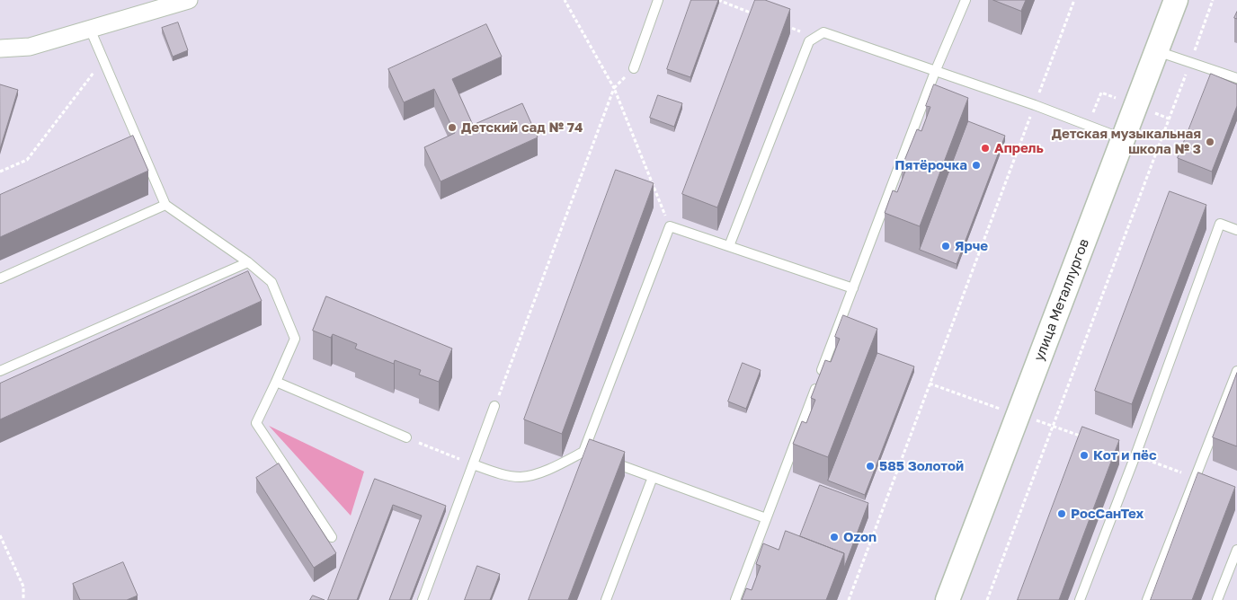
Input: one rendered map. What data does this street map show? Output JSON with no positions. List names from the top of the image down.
{
  "streets": {
    "main road": ["улица Металлургов"]
  },
  "places": [
    "Детский сад № 74",
    "Детская музыкальная школа № 3",
    "Апрель",
    "Пятёрочка",
    "Ярче",
    "Кот и пёс",
    "585 Золотой",
    "РосСанТех",
    "Ozon"
  ]
}
